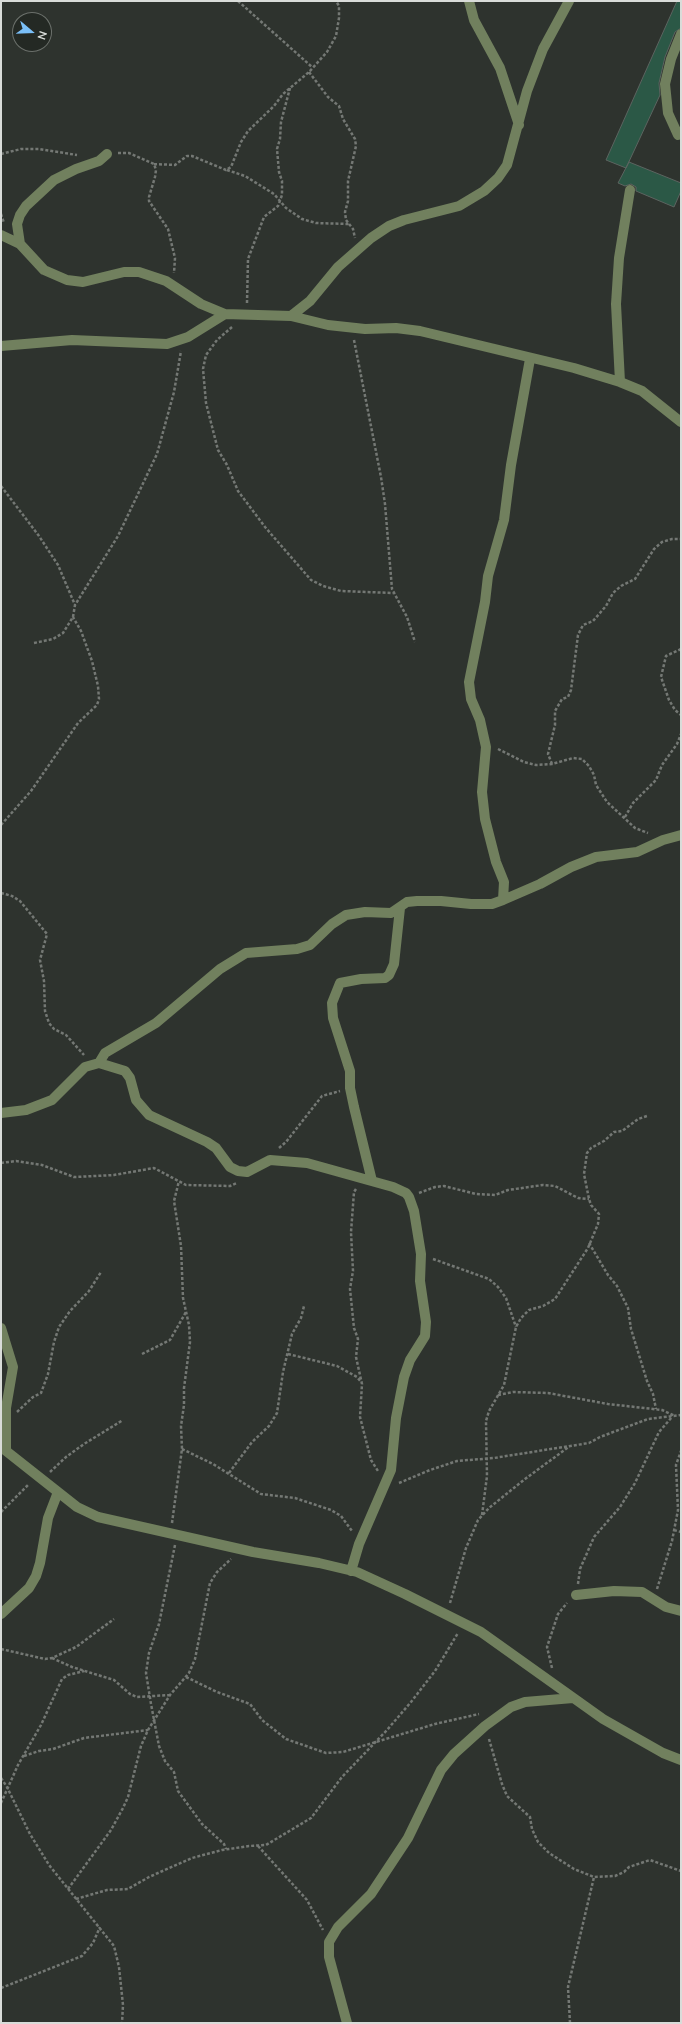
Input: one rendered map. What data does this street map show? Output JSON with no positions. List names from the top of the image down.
{
  "north": "right"
}
